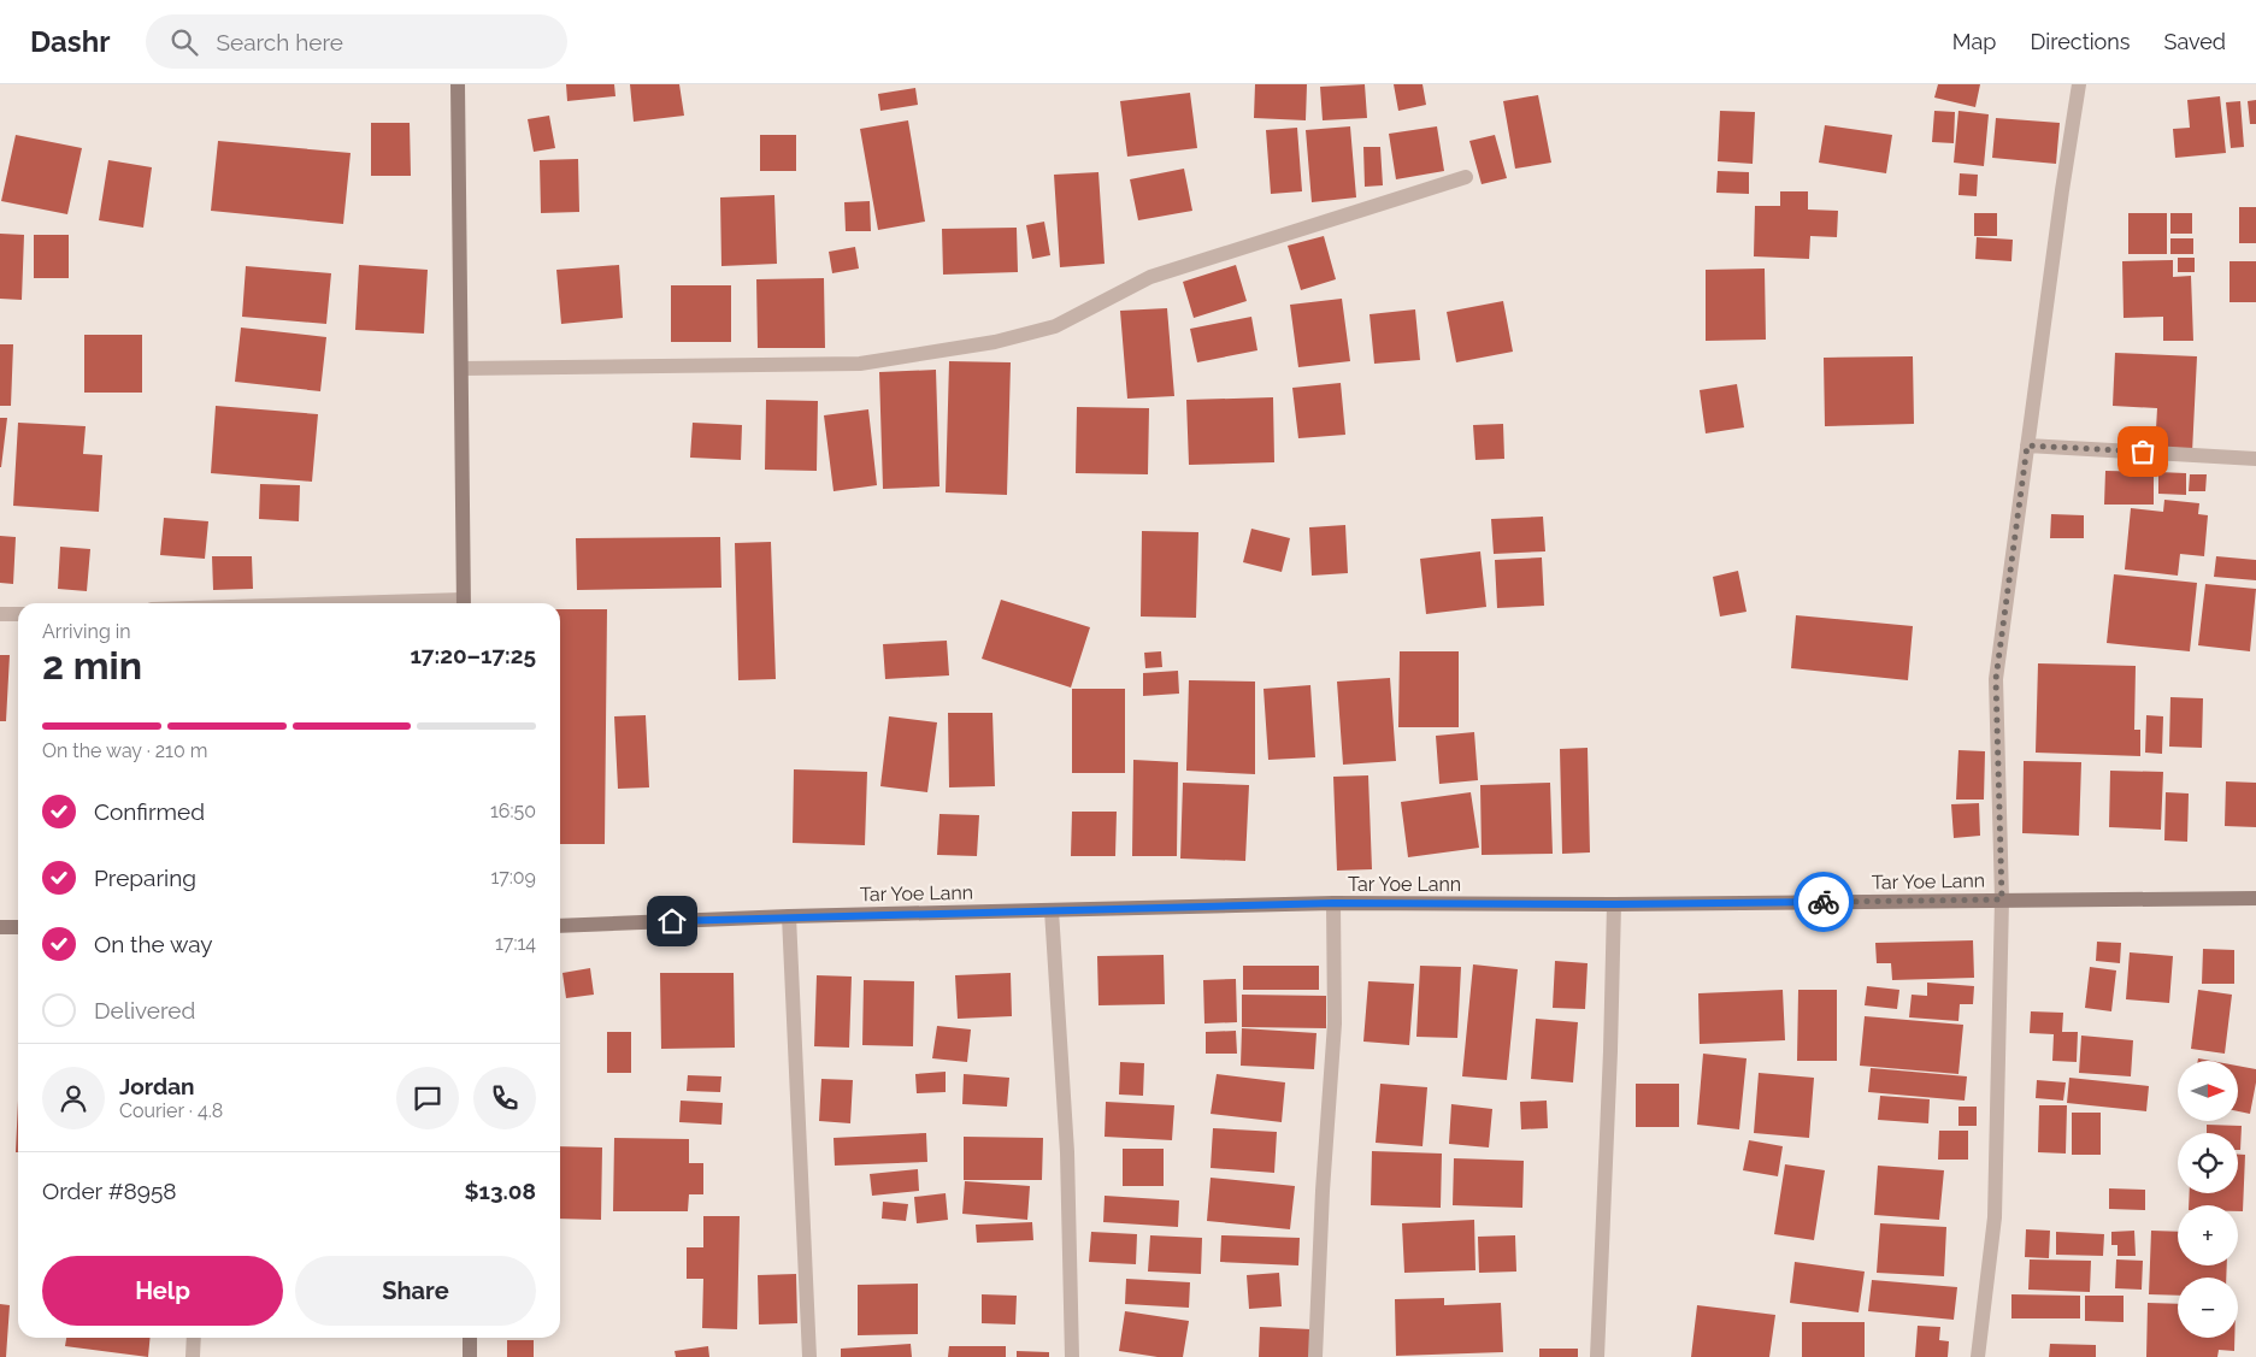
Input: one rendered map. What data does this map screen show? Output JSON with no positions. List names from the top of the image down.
{
  "streets": {
    "main road": ["Tar Yoe Lann"]
  },
  "north": "right",
  "page": {
    "header": "Dashr",
    "search": "Search here",
    "nav": ["Map", "Directions", "Saved"],
    "heading": ["2 min", "Arriving in", "17:20–17:25"],
    "panel": [
      "Jordan",
      "Courier · 4.8",
      "Order #8958",
      "$13.08"
    ],
    "bar": "On the way · 210 m",
    "list": [
      ["Confirmed", "16:50"],
      ["Preparing", "17:09"],
      ["On the way", "17:14"],
      "Delivered"
    ],
    "map_buttons": ["+", "−"],
    "buttons": ["Help", "Share"]
  }
}
